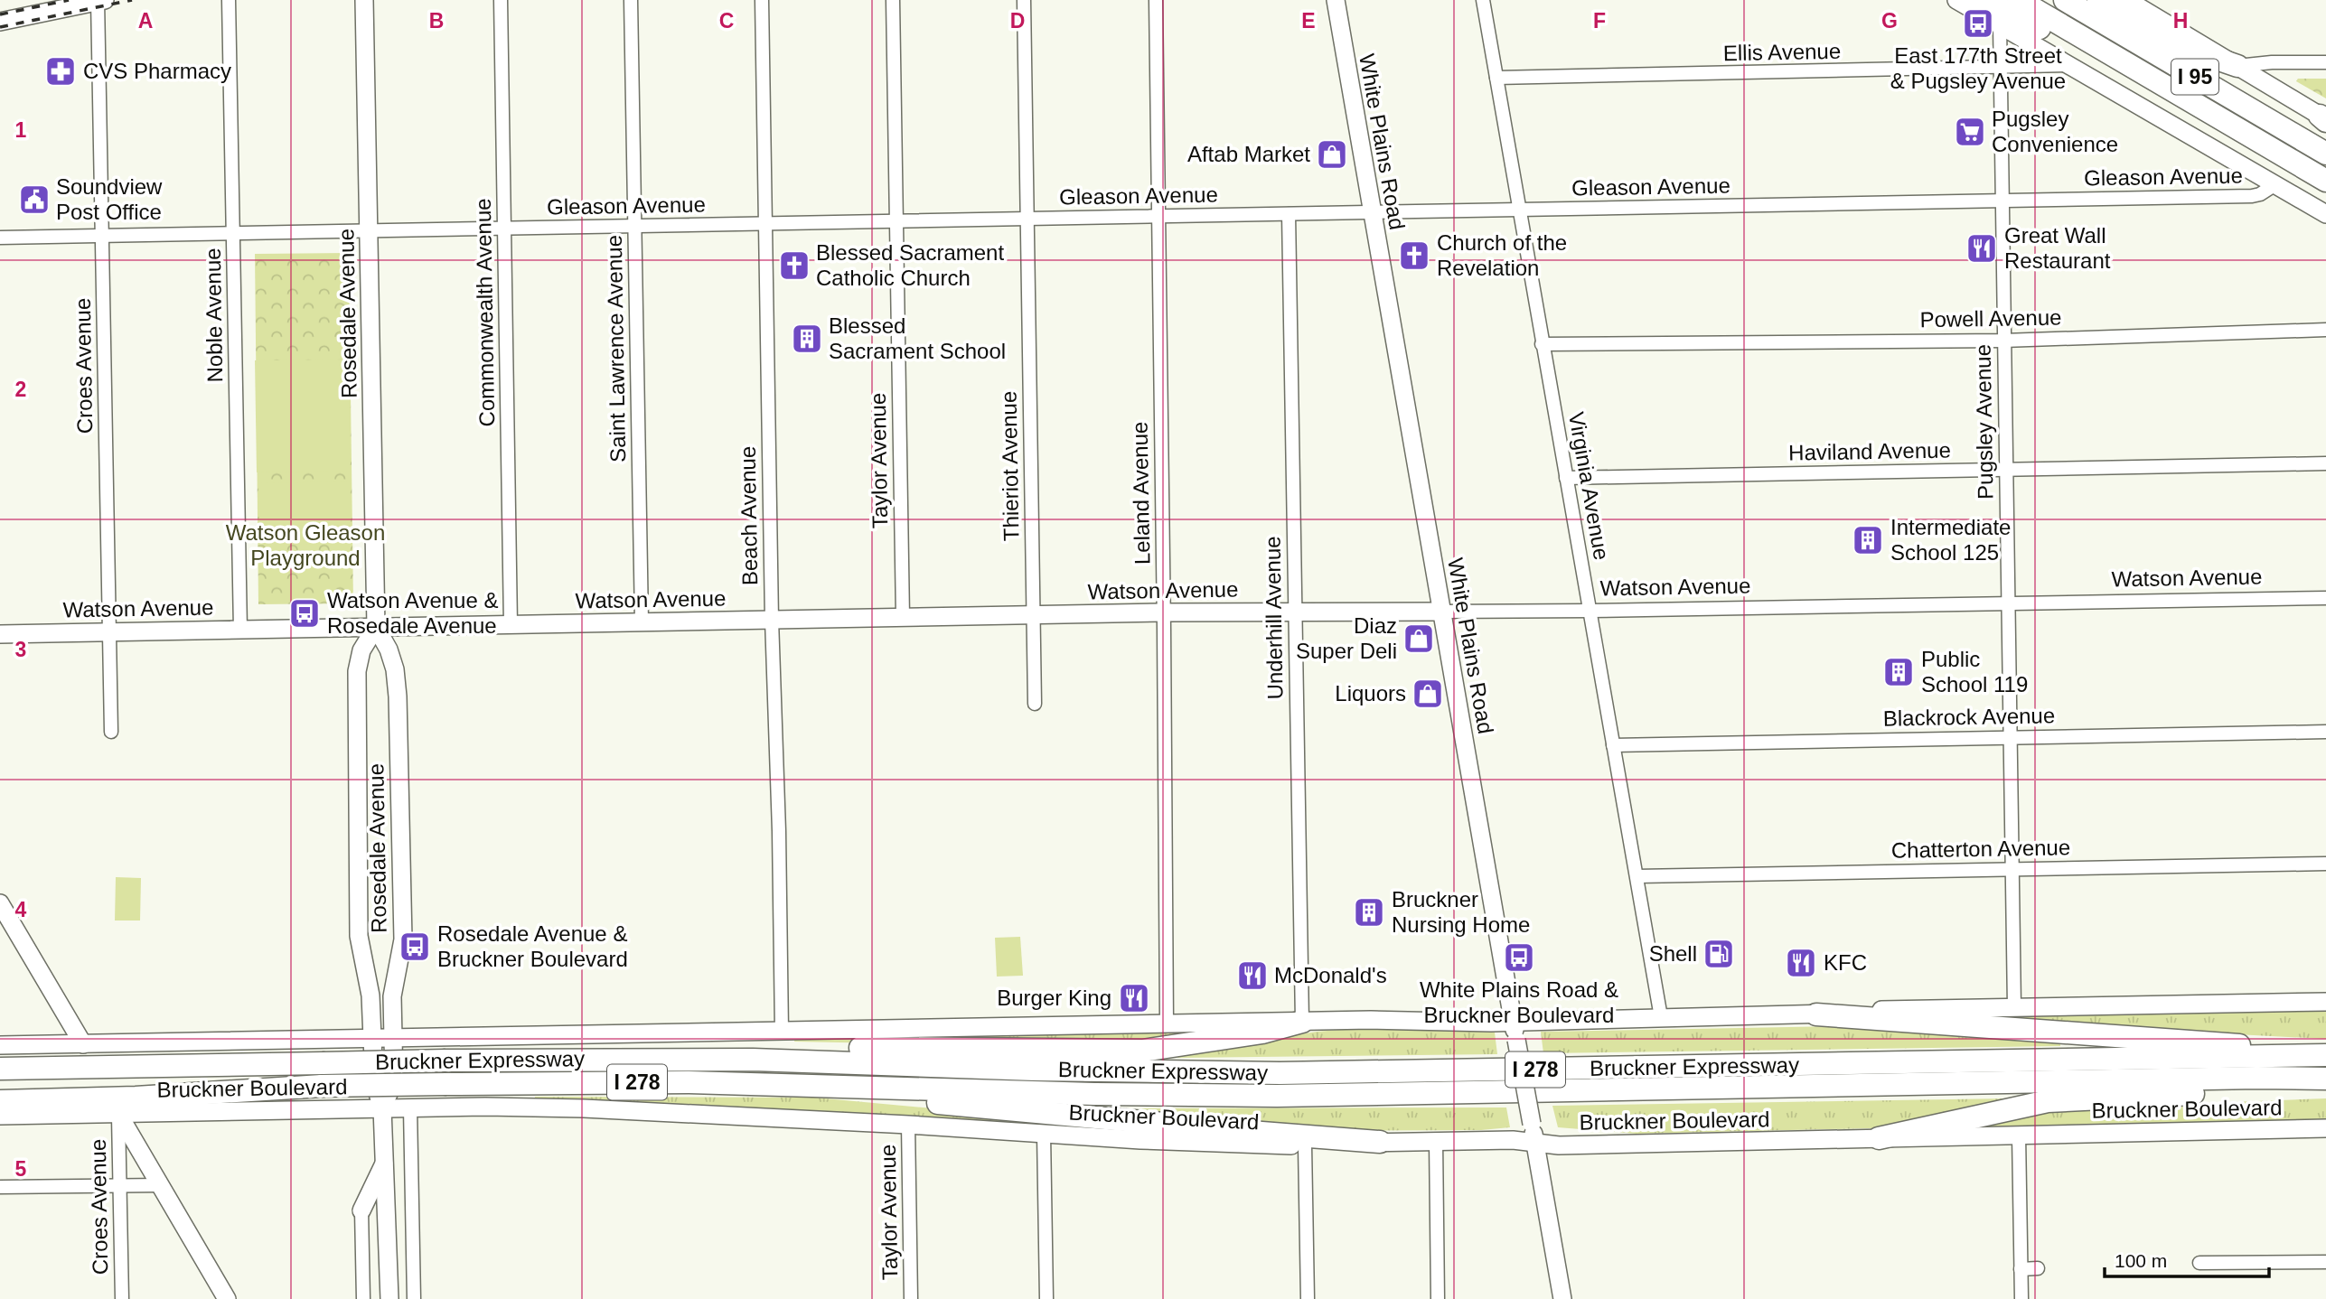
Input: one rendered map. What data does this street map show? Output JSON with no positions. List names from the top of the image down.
{
  "streets": {
    "highway": ["I 95", "Bruckner Expressway", "I 278"],
    "main road": [
      "White Plains Road",
      "Rosedale Avenue",
      "Watson Avenue",
      "Bruckner Boulevard"
    ],
    "street": [
      "Ellis Avenue",
      "Gleason Avenue",
      "Commonwealth Avenue",
      "Noble Avenue",
      "Powell Avenue",
      "Saint Lawrence Avenue",
      "Croes Avenue",
      "Pugsley Avenue",
      "Haviland Avenue",
      "Taylor Avenue",
      "Thieriot Avenue",
      "Virginia Avenue",
      "Leland Avenue",
      "Beach Avenue",
      "Underhill Avenue",
      "Blackrock Avenue",
      "Chatterton Avenue"
    ]
  },
  "crossings": [
    ["Ellis Avenue", "Pugsley Avenue"],
    ["Ellis Avenue", "Virginia Avenue"],
    ["White Plains Road", "Gleason Avenue"],
    ["White Plains Road", "Watson Avenue"],
    ["White Plains Road", "Bruckner Boulevard"],
    ["Gleason Avenue", "Commonwealth Avenue"],
    ["Gleason Avenue", "Rosedale Avenue"],
    ["Gleason Avenue", "Noble Avenue"],
    ["Gleason Avenue", "Saint Lawrence Avenue"],
    ["Gleason Avenue", "Croes Avenue"],
    ["Gleason Avenue", "Pugsley Avenue"],
    ["Gleason Avenue", "Taylor Avenue"],
    ["Gleason Avenue", "Thieriot Avenue"],
    ["Gleason Avenue", "Virginia Avenue"],
    ["Gleason Avenue", "Leland Avenue"],
    ["Gleason Avenue", "Beach Avenue"],
    ["Gleason Avenue", "Underhill Avenue"],
    ["Commonwealth Avenue", "Watson Avenue"],
    ["Rosedale Avenue", "Watson Avenue"],
    ["Rosedale Avenue", "Bruckner Boulevard"],
    ["Noble Avenue", "Watson Avenue"],
    ["Powell Avenue", "Pugsley Avenue"],
    ["Powell Avenue", "Virginia Avenue"],
    ["Saint Lawrence Avenue", "Watson Avenue"],
    ["Croes Avenue", "Watson Avenue"],
    ["Croes Avenue", "Bruckner Boulevard"],
    ["Pugsley Avenue", "Haviland Avenue"],
    ["Pugsley Avenue", "Watson Avenue"],
    ["Pugsley Avenue", "Blackrock Avenue"],
    ["Pugsley Avenue", "Chatterton Avenue"],
    ["Haviland Avenue", "Virginia Avenue"],
    ["Taylor Avenue", "Watson Avenue"],
    ["Taylor Avenue", "Bruckner Boulevard"],
    ["Thieriot Avenue", "Watson Avenue"],
    ["Virginia Avenue", "Watson Avenue"],
    ["Virginia Avenue", "Blackrock Avenue"],
    ["Virginia Avenue", "Chatterton Avenue"],
    ["Leland Avenue", "Watson Avenue"],
    ["Beach Avenue", "Watson Avenue"],
    ["Watson Avenue", "Underhill Avenue"]
  ],
  "parks": ["Watson Gleason Playground"],
  "places": {
    "bus stop": [
      "East 177th Street & Pugsley Avenue",
      "Watson Avenue & Rosedale Avenue",
      "Rosedale Avenue & Bruckner Boulevard",
      "White Plains Road & Bruckner Boulevard"
    ],
    "pharmacy": ["CVS Pharmacy"],
    "supermarket": ["Pugsley Convenience"],
    "shop": ["Aftab Market", "Diaz Super Deli", "Liquors"],
    "public building": ["Soundview Post Office"],
    "restaurant": [
      "Great Wall Restaurant",
      "KFC",
      "McDonald's",
      "Burger King"
    ],
    "church": ["Church of the Revelation", "Blessed Sacrament Catholic Church"],
    "building": [
      "Blessed Sacrament School",
      "Intermediate School 125",
      "Public School 119",
      "Bruckner Nursing Home"
    ],
    "fuel station": ["Shell"]
  },
  "scale_bar": "100 m",
  "grid": {
    "columns": [
      "A",
      "B",
      "C",
      "D",
      "E",
      "F",
      "G",
      "H"
    ],
    "rows": [
      "1",
      "2",
      "3",
      "4",
      "5"
    ]
  }
}
